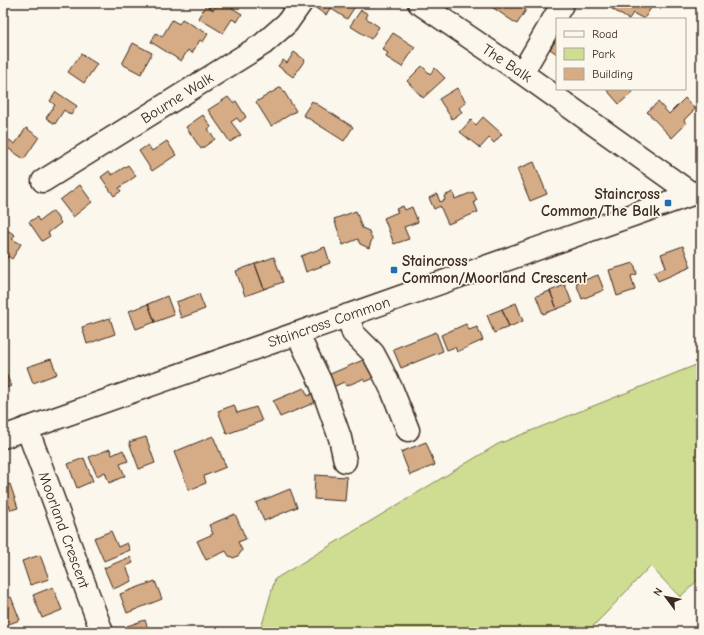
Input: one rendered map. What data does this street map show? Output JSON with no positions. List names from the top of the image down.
{
  "streets": {
    "street": [
      "The Balk",
      "Bourne Walk",
      "Staincross Common",
      "Moorland Crescent"
    ]
  },
  "crossings": [
    ["The Balk", "Staincross Common"],
    ["Staincross Common", "Moorland Crescent"]
  ],
  "places": {
    "transit": ["Staincross Common/The Balk", "Staincross Common/Moorland Crescent"]
  },
  "legend": ["Road", "Park", "Building"],
  "north": "top left"
}
